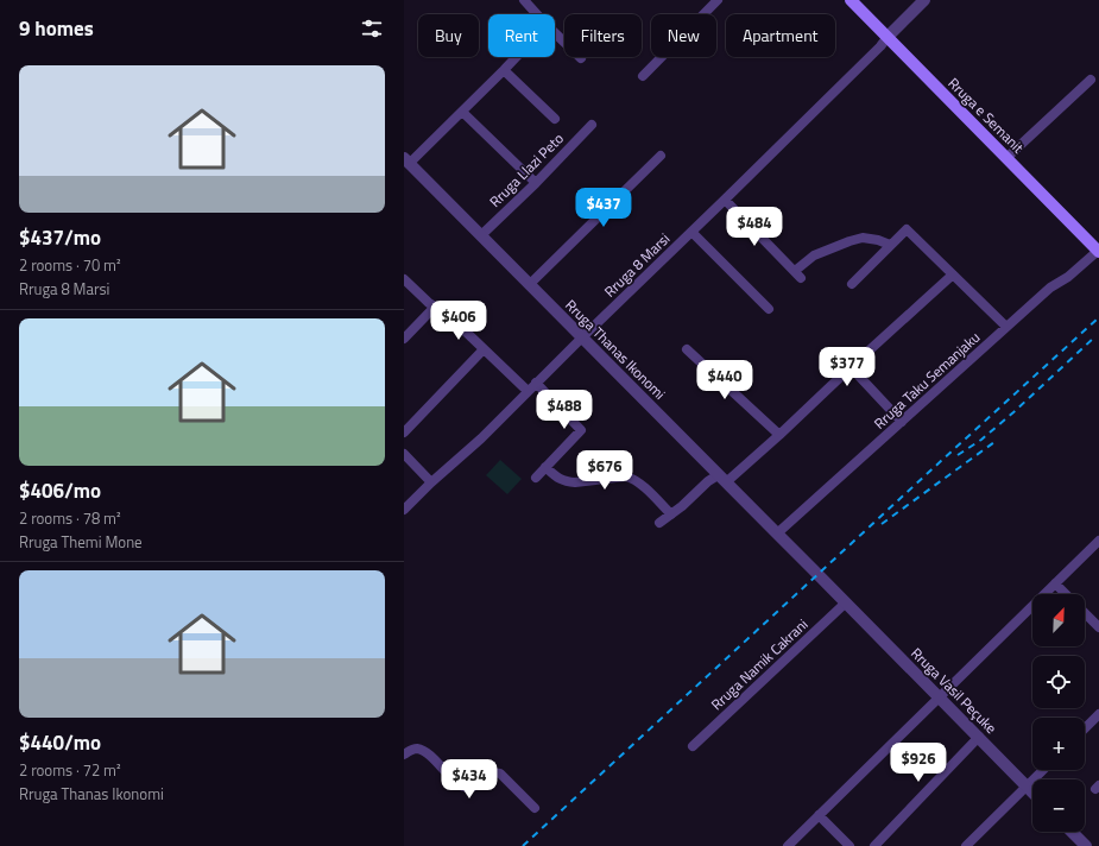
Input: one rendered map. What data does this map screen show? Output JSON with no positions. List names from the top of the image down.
{
  "streets": {
    "main road": ["Rruga e Semanit"],
    "street": [
      "Rruga Llazi Peto",
      "Rruga 8 Marsi",
      "Rruga Thanas Ikonomi",
      "Rruga Taku Semanjaku",
      "Rruga Namik Cakrani",
      "Rruga Vasil Peçuke"
    ]
  },
  "crossings": [
    ["Rruga e Semanit", "Rruga 8 Marsi"],
    ["Rruga e Semanit", "Rruga Taku Semanjaku"],
    ["Rruga Llazi Peto", "Rruga Thanas Ikonomi"],
    ["Rruga 8 Marsi", "Rruga Thanas Ikonomi"],
    ["Rruga Thanas Ikonomi", "Rruga Taku Semanjaku"],
    ["Rruga Thanas Ikonomi", "Rruga Namik Cakrani"],
    ["Rruga Thanas Ikonomi", "Rruga Vasil Peçuke"],
    ["Rruga Namik Cakrani", "Rruga Vasil Peçuke"]
  ],
  "north": "top right",
  "page": {
    "heading": "9 homes",
    "chip": [
      "Buy",
      "Rent",
      "Filters",
      "New",
      "Apartment"
    ],
    "list": [
      {
        "name": "$437/mo",
        "note": "2 rooms · 70 m² · Rruga 8 Marsi"
      },
      {
        "name": "$406/mo",
        "note": "2 rooms · 78 m² · Rruga Themi Mone"
      },
      {
        "name": "$440/mo",
        "note": "2 rooms · 72 m² · Rruga Thanas Ikonomi"
      }
    ],
    "price": [
      "$437",
      "$484",
      "$406",
      "$377",
      "$440",
      "$488",
      "$676",
      "$926",
      "$434"
    ],
    "map_buttons": ["+", "−"]
  }
}
